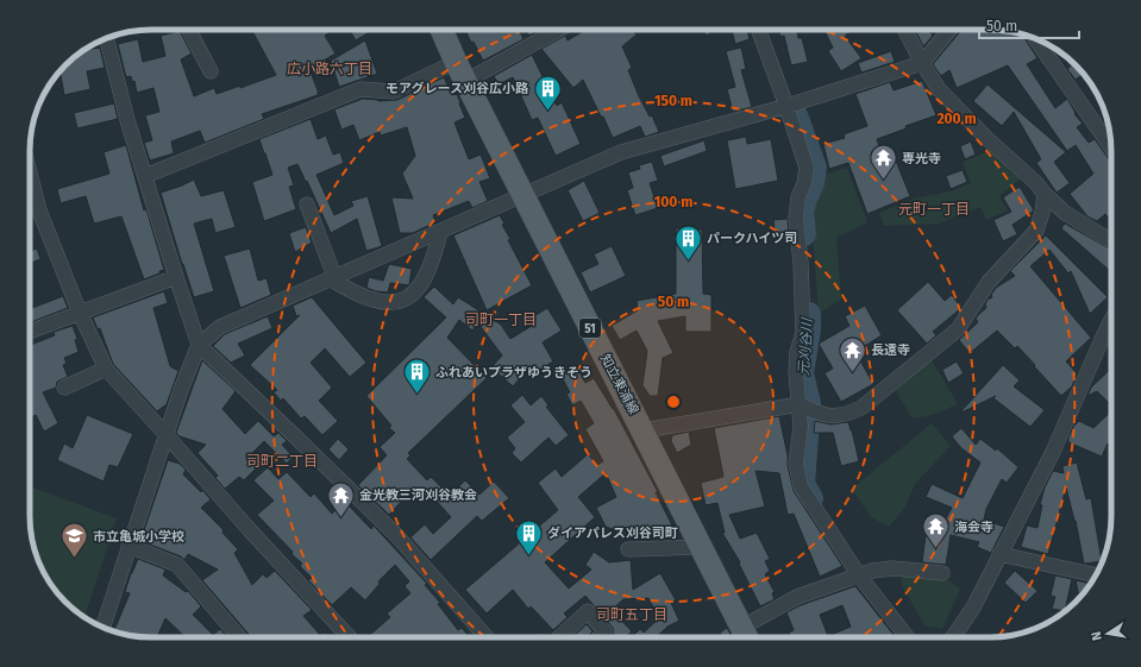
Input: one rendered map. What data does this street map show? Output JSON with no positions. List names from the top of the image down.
{
  "streets": {
    "main road": ["51", "知立東浦線"]
  },
  "districts": [
    "広小路六丁目",
    "元町一丁目",
    "司町一丁目",
    "司町二丁目",
    "司町五丁目"
  ],
  "water": ["元刈谷川"],
  "places": {
    "building": [
      "モアグレース刈谷広小路",
      "パークハイツ司",
      "ふれあいプラザゆうきそう",
      "ダイアパレス刈谷司町"
    ],
    "temple": [
      "専光寺",
      "長遠寺",
      "金光教三河刈谷教会",
      "海会寺"
    ],
    "school or university": ["市立亀城小学校"]
  },
  "scale_bar": "50 m",
  "north": "left",
  "rings": [
    "150 m",
    "200 m",
    "100 m",
    "50 m"
  ]
}
